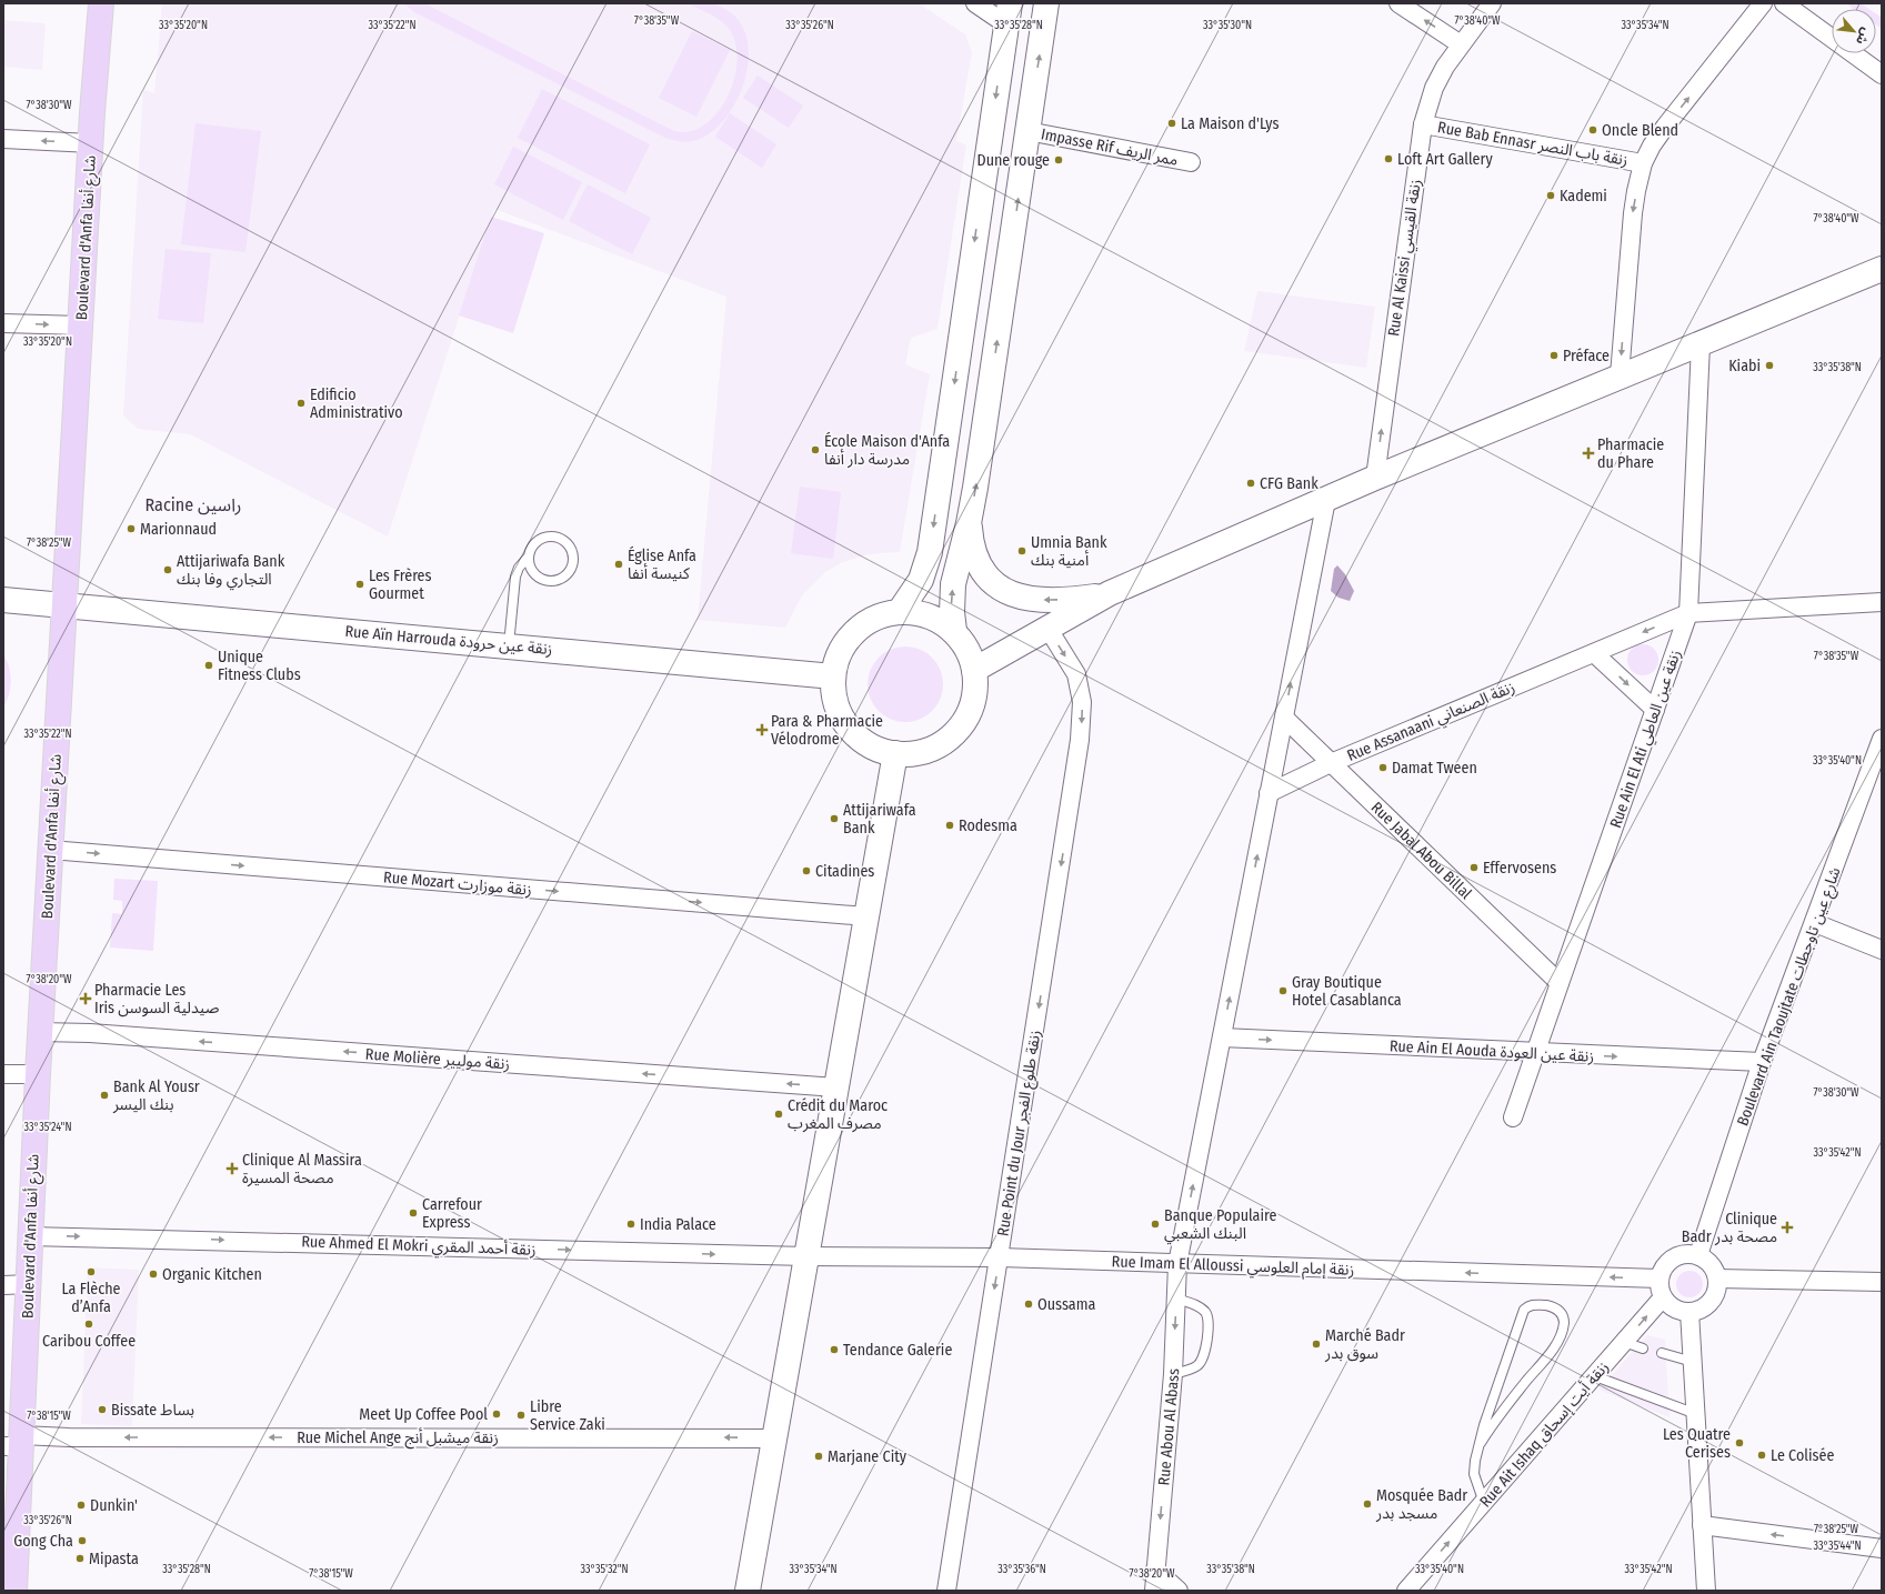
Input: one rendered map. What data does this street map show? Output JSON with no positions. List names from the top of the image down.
{
  "streets": {
    "main road": ["Boulevard d'Anfa شارع أنفا", "Rue Aïn Harrouda زنقة عين حرودة"],
    "street": [
      "Rue Bab Ennasr زنقة باب النصر",
      "Impasse Rif ممر الريف",
      "Rue Al Kaissi زنقة القيسي",
      "Rue Assanaani زنقة الصنعاني",
      "Rue Ain El Ati زنقة عين العاطي",
      "Rue Jabal Abou Billal",
      "Rue Mozart زنقة موزارت",
      "Boulevard Ain Taoujtate شارع عين تاوجطات",
      "Rue Ain El Aouda زنقة عين العودة",
      "Rue Molière زنقة موليير",
      "Rue Point du Jour زنقة طلوع الفجر",
      "Rue Ahmed El Mokri زنقة أحمد المقري",
      "Rue Imam El Alloussi زنقة إمام العلوسي",
      "Rue Abou Al Abass",
      "Rue Ait Ishaq زنقة أيت إسحاق",
      "Rue Michel Ange زنقة ميشبل أنج"
    ]
  },
  "crossings": [
    ["Rue Bab Ennasr زنقة باب النصر", "Rue Al Kaissi زنقة القيسي"],
    ["Boulevard d'Anfa شارع أنفا", "Rue Aïn Harrouda زنقة عين حرودة"],
    ["Boulevard d'Anfa شارع أنفا", "Rue Mozart زنقة موزارت"],
    ["Boulevard d'Anfa شارع أنفا", "Rue Molière زنقة موليير"],
    ["Boulevard d'Anfa شارع أنفا", "Rue Ahmed El Mokri زنقة أحمد المقري"],
    ["Boulevard d'Anfa شارع أنفا", "Rue Michel Ange زنقة ميشبل أنج"],
    ["Rue Assanaani زنقة الصنعاني", "Rue Ain El Ati زنقة عين العاطي"],
    ["Rue Assanaani زنقة الصنعاني", "Rue Jabal Abou Billal"],
    ["Rue Assanaani زنقة الصنعاني", "Rue Abou Al Abass"],
    ["Rue Ain El Ati زنقة عين العاطي", "Rue Jabal Abou Billal"],
    ["Rue Ain El Ati زنقة عين العاطي", "Rue Ain El Aouda زنقة عين العودة"],
    ["Rue Jabal Abou Billal", "Rue Abou Al Abass"],
    ["Boulevard Ain Taoujtate شارع عين تاوجطات", "Rue Ain El Aouda زنقة عين العودة"],
    ["Boulevard Ain Taoujtate شارع عين تاوجطات", "Rue Imam El Alloussi زنقة إمام العلوسي"],
    ["Boulevard Ain Taoujtate شارع عين تاوجطات", "Rue Ait Ishaq زنقة أيت إسحاق"],
    ["Rue Ain El Aouda زنقة عين العودة", "Rue Abou Al Abass"],
    ["Rue Point du Jour زنقة طلوع الفجر", "Rue Imam El Alloussi زنقة إمام العلوسي"],
    ["Rue Ahmed El Mokri زنقة أحمد المقري", "Rue Imam El Alloussi زنقة إمام العلوسي"],
    ["Rue Imam El Alloussi زنقة إمام العلوسي", "Rue Abou Al Abass"],
    ["Rue Imam El Alloussi زنقة إمام العلوسي", "Rue Ait Ishaq زنقة أيت إسحاق"]
  ],
  "one_way": [
    "Rue Al Kaissi زنقة القيسي",
    "Rue Mozart زنقة موزارت",
    "Rue Ain El Aouda زنقة عين العودة",
    "Rue Molière زنقة موليير",
    "Rue Point du Jour زنقة طلوع الفجر",
    "Rue Ahmed El Mokri زنقة أحمد المقري",
    "Rue Imam El Alloussi زنقة إمام العلوسي",
    "Rue Ait Ishaq زنقة أيت إسحاق",
    "Rue Michel Ange زنقة ميشبل أنج"
  ],
  "districts": ["Racine راسين"],
  "places": {
    "other": [
      "La Maison d'Lys",
      "Oncle Blend",
      "Loft Art Gallery",
      "Dune rouge",
      "Kademi",
      "Préface",
      "Kiabi",
      "Edificio Administrativo",
      "École Maison d'Anfa مدرسة دار أنفا",
      "CFG Bank",
      "Marionnaud",
      "Umnia Bank أمنية بنك",
      "Église Anfa كنيسة أنفا",
      "Attijariwafa Bank التجاري وفا بنك",
      "Les Frères Gourmet",
      "Unique Fitness Clubs",
      "Damat Tween",
      "Attijariwafa Bank",
      "Rodesma",
      "Effervosens",
      "Citadines",
      "Gray Boutique Hotel Casablanca",
      "Bank Al Yousr بنك اليسر",
      "Crédit du Maroc مصرف المغرب",
      "Carrefour Express",
      "India Palace",
      "Banque Populaire البنك الشعبي",
      "La Flèche d’Anfa",
      "Organic Kitchen",
      "Oussama",
      "Caribou Coffee",
      "Marché Badr سوق بدر",
      "Tendance Galerie",
      "Bissate بساط",
      "Meet Up Coffee Pool",
      "Libre Service Zaki",
      "Les Quatre Cerises",
      "Le Colisée",
      "Marjane City",
      "Mosquée Badr مسجد بدر",
      "Dunkin'",
      "Gong Cha",
      "Mipasta"
    ],
    "health": [
      "Pharmacie du Phare",
      "Para & Pharmacie Vélodrome",
      "Pharmacie Les Iris صيدلية السوسن",
      "Clinique Al Massira مصحة المسيرة",
      "Clinique Badr مصحة بدر"
    ]
  },
  "north": "bottom right",
  "coordinates": [
    "7°38'40\"W",
    "7°38'35\"W",
    "33°35'20\"N",
    "33°35'22\"N",
    "33°35'26\"N",
    "33°35'28\"N",
    "33°35'30\"N",
    "33°35'34\"N",
    "7°38'30\"W",
    "33°35'38\"N",
    "7°38'25\"W",
    "33°35'40\"N",
    "7°38'20\"W",
    "33°35'24\"N",
    "33°35'42\"N",
    "7°38'15\"W",
    "33°35'44\"N",
    "33°35'32\"N",
    "33°35'36\"N"
  ]
}
